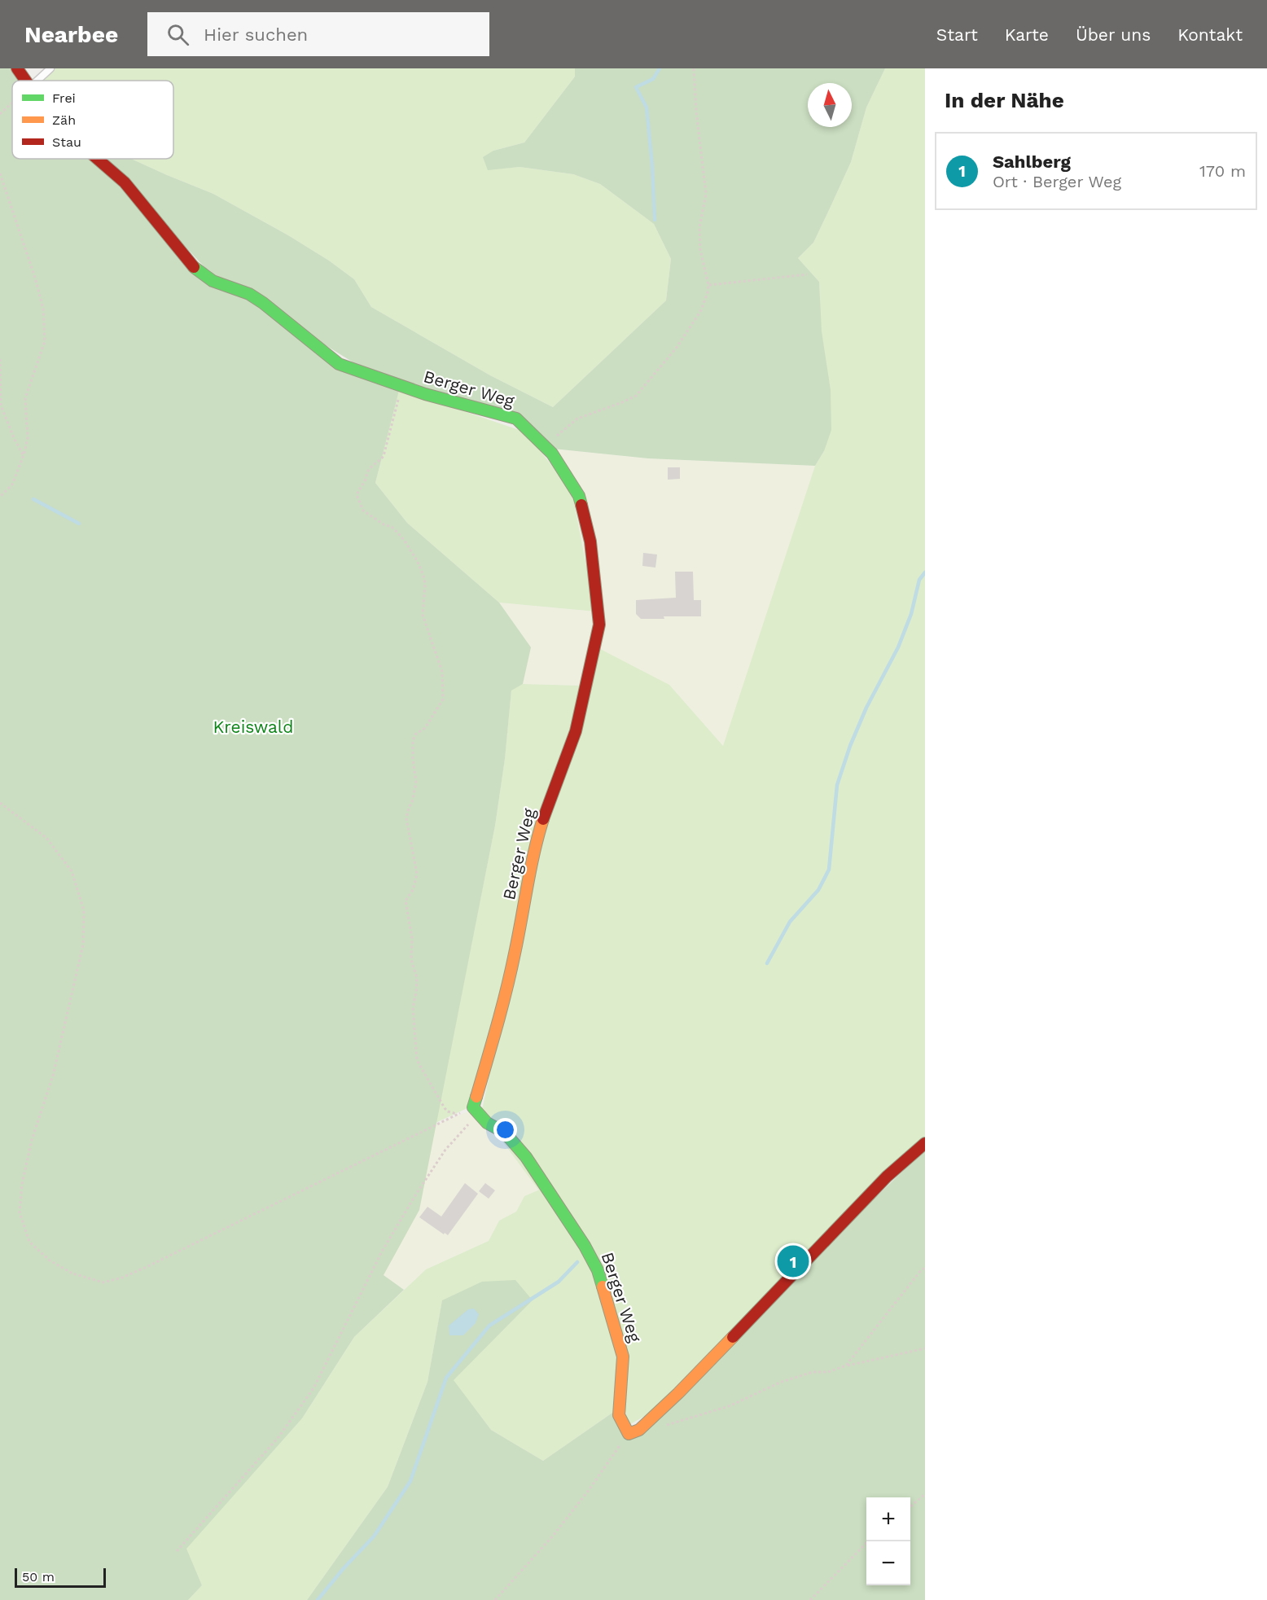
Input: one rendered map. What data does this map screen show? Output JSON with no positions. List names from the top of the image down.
{
  "streets": {
    "street": ["Berger Weg"]
  },
  "parks": ["Kreiswald"],
  "legend": ["Frei", "Zäh", "Stau"],
  "scale_bar": "50 m",
  "north": "top",
  "page": {
    "header": "Nearbee",
    "search": "Hier suchen",
    "nav": [
      "Start",
      "Karte",
      "Über uns",
      "Kontakt"
    ],
    "heading": "In der Nähe",
    "list": [
      {
        "mark": "1",
        "name": "Sahlberg",
        "note": "Ort · Berger Weg",
        "value": "170 m"
      }
    ],
    "pins": "1",
    "map_buttons": ["+", "−"],
    "scale": "50 m"
  }
}
